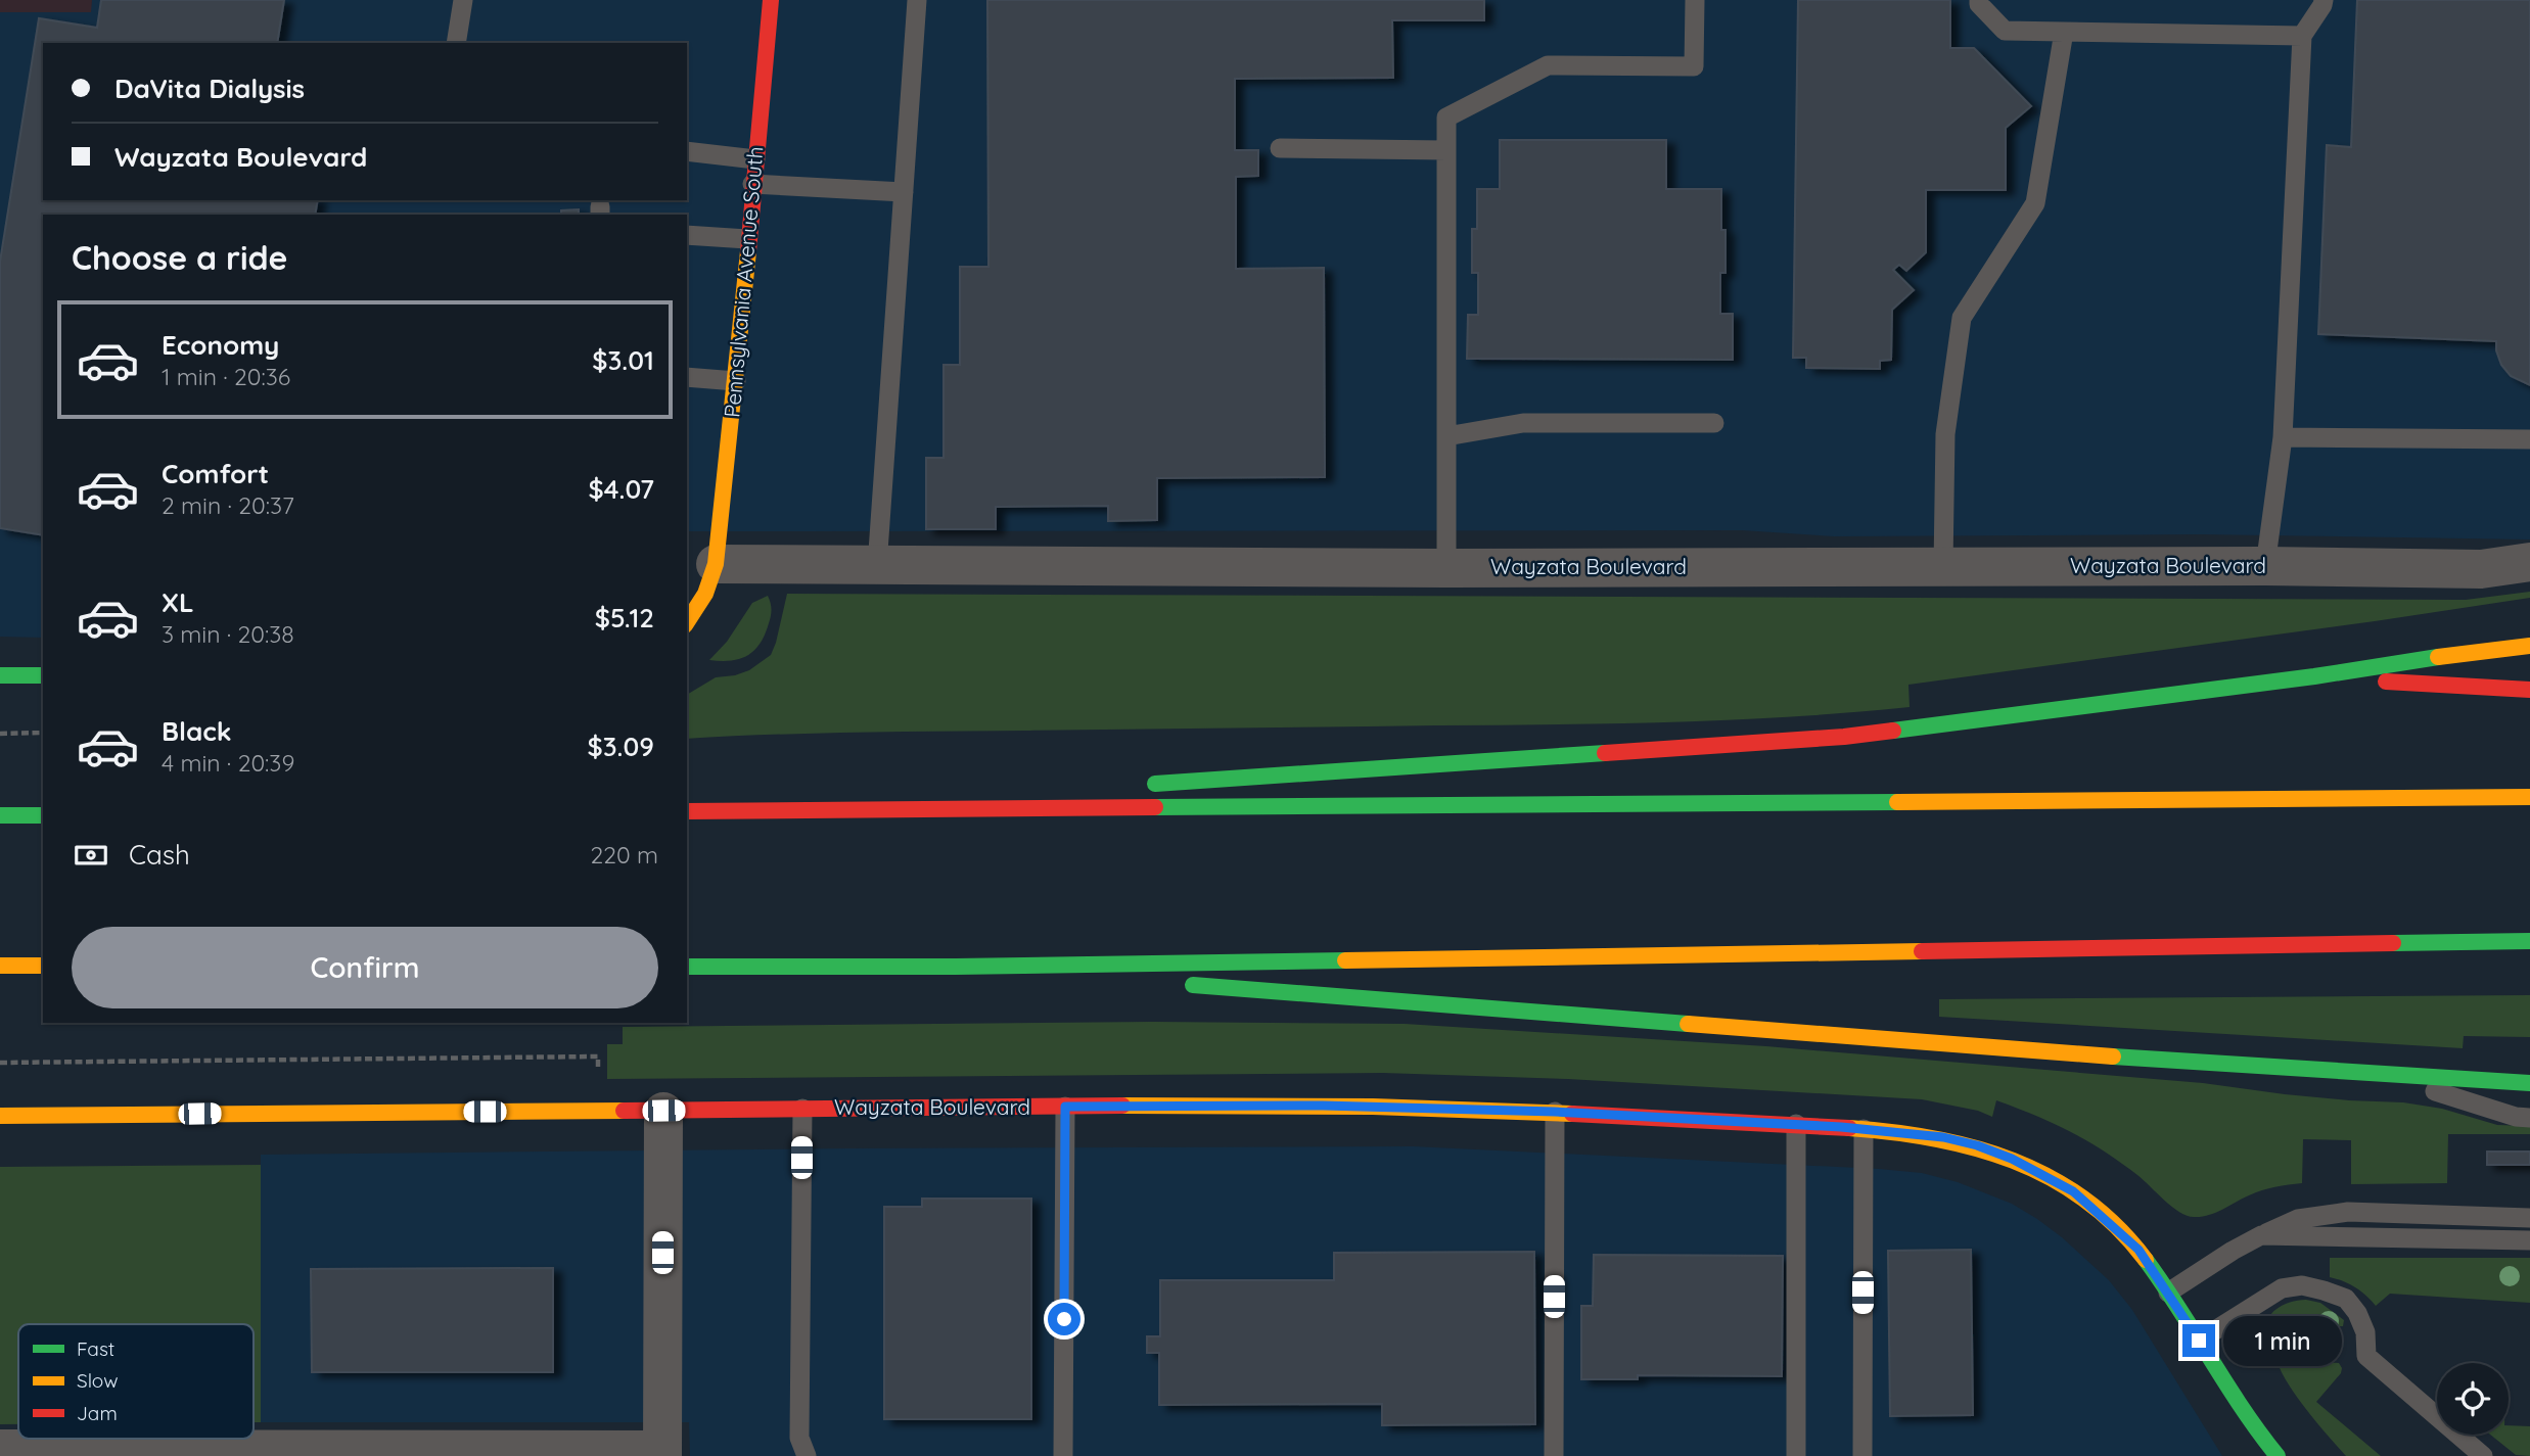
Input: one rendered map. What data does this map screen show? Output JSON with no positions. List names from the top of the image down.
{
  "streets": {
    "main road": ["Pennsylvania Avenue South", "Wayzata Boulevard"]
  },
  "crossings": [
    ["Pennsylvania Avenue South", "Wayzata Boulevard"]
  ],
  "legend": ["Fast", "Slow", "Jam"],
  "page": {
    "banner": ["DaVita Dialysis", "Wayzata Boulevard"],
    "heading": "Choose a ride",
    "list": [
      {
        "name": "Economy",
        "note": "1 min · 20:36",
        "value": "$3.01"
      },
      {
        "name": "Comfort",
        "note": "2 min · 20:37",
        "value": "$4.07"
      },
      {
        "name": "XL",
        "note": "3 min · 20:38",
        "value": "$5.12"
      },
      {
        "name": "Black",
        "note": "4 min · 20:39",
        "value": "$3.09"
      }
    ],
    "pay": ["Cash", "220 m"],
    "buttons": "Confirm",
    "bubble": "1 min"
  }
}
